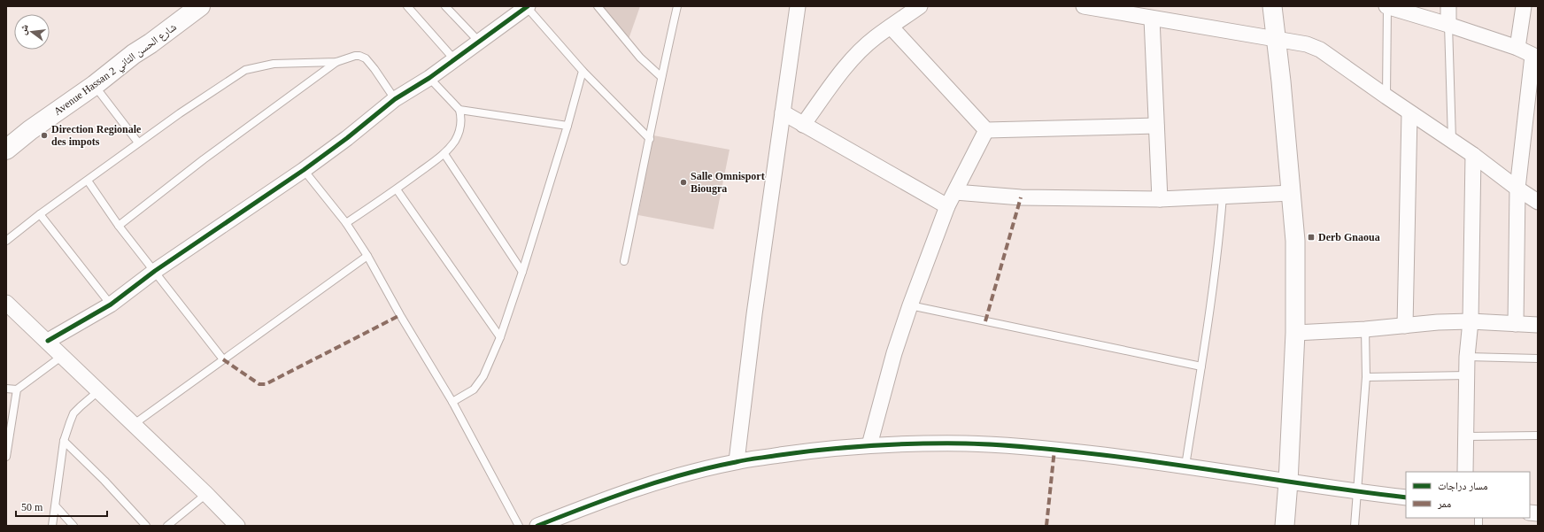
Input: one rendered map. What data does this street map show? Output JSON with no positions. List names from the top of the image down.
{
  "streets": {
    "main road": ["Avenue Hassan 2 شارع الحسن الثاني"]
  },
  "places": {
    "other": ["Direction Regionale des impots", "Salle Omnisport Biougra"],
    "transit": ["Derb Gnaoua"]
  },
  "legend": ["مسار دراجات", "ممر"],
  "scale_bar": "50 m",
  "north": "left"
}
